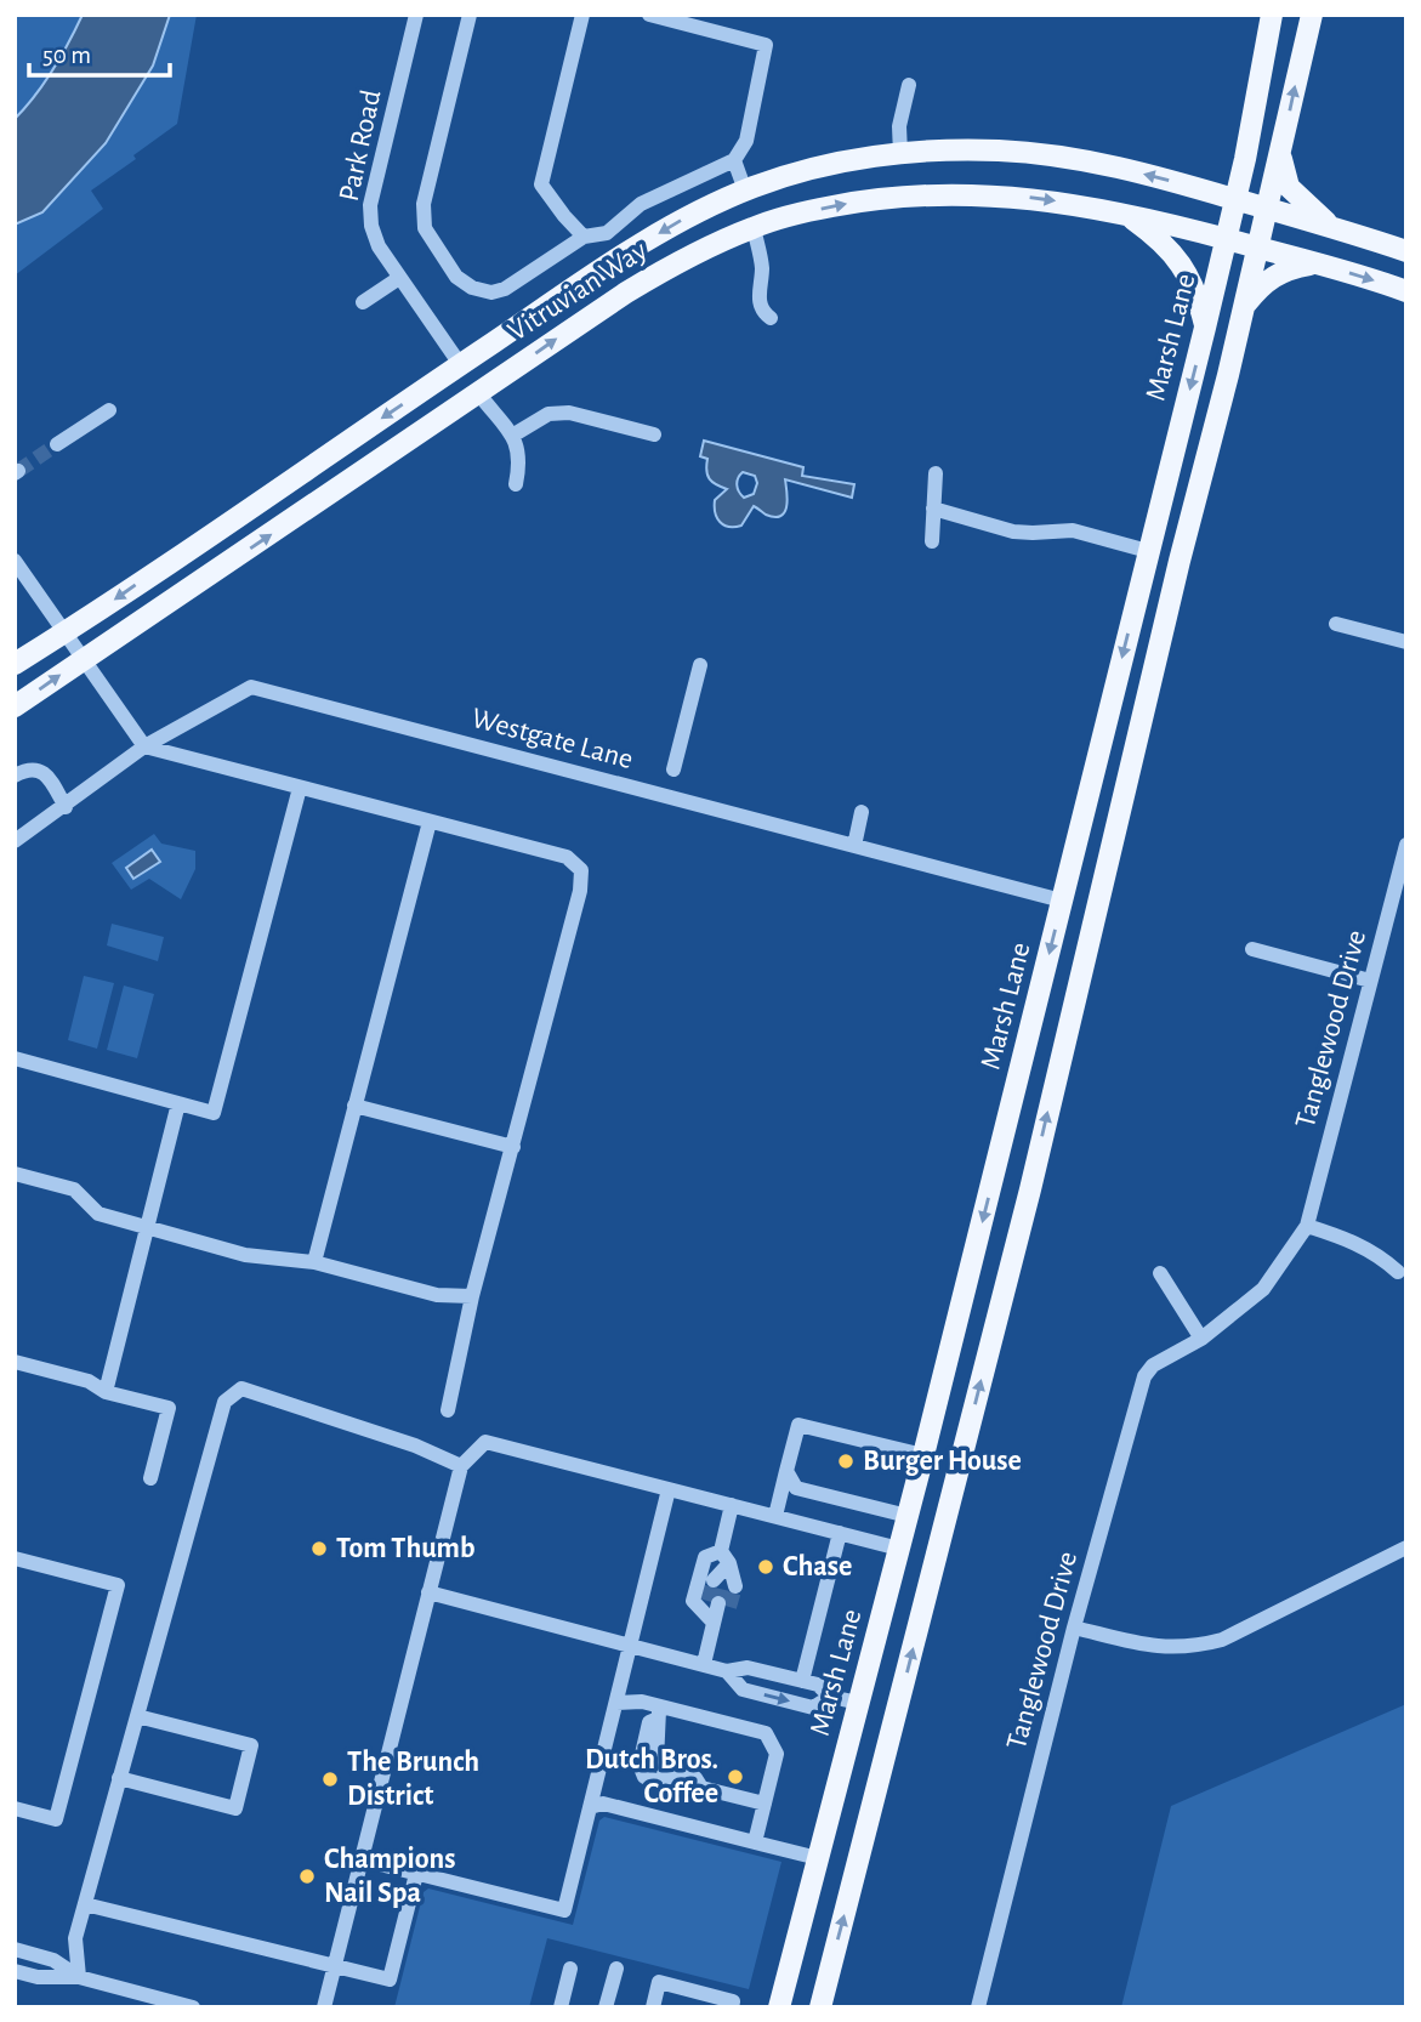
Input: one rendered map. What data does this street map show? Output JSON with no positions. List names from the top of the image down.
{
  "streets": {
    "main road": ["Vitruvian Way", "Marsh Lane"],
    "street": ["Park Road", "Westgate Lane", "Tanglewood Drive"]
  },
  "crossings": [
    ["Park Road", "Vitruvian Way"],
    ["Vitruvian Way", "Marsh Lane"],
    ["Marsh Lane", "Westgate Lane"]
  ],
  "places": [
    "Burger House",
    "Tom Thumb",
    "Chase",
    "Dutch Bros. Coffee",
    "The Brunch District",
    "Champions Nail Spa"
  ],
  "scale_bar": "50 m"
}
